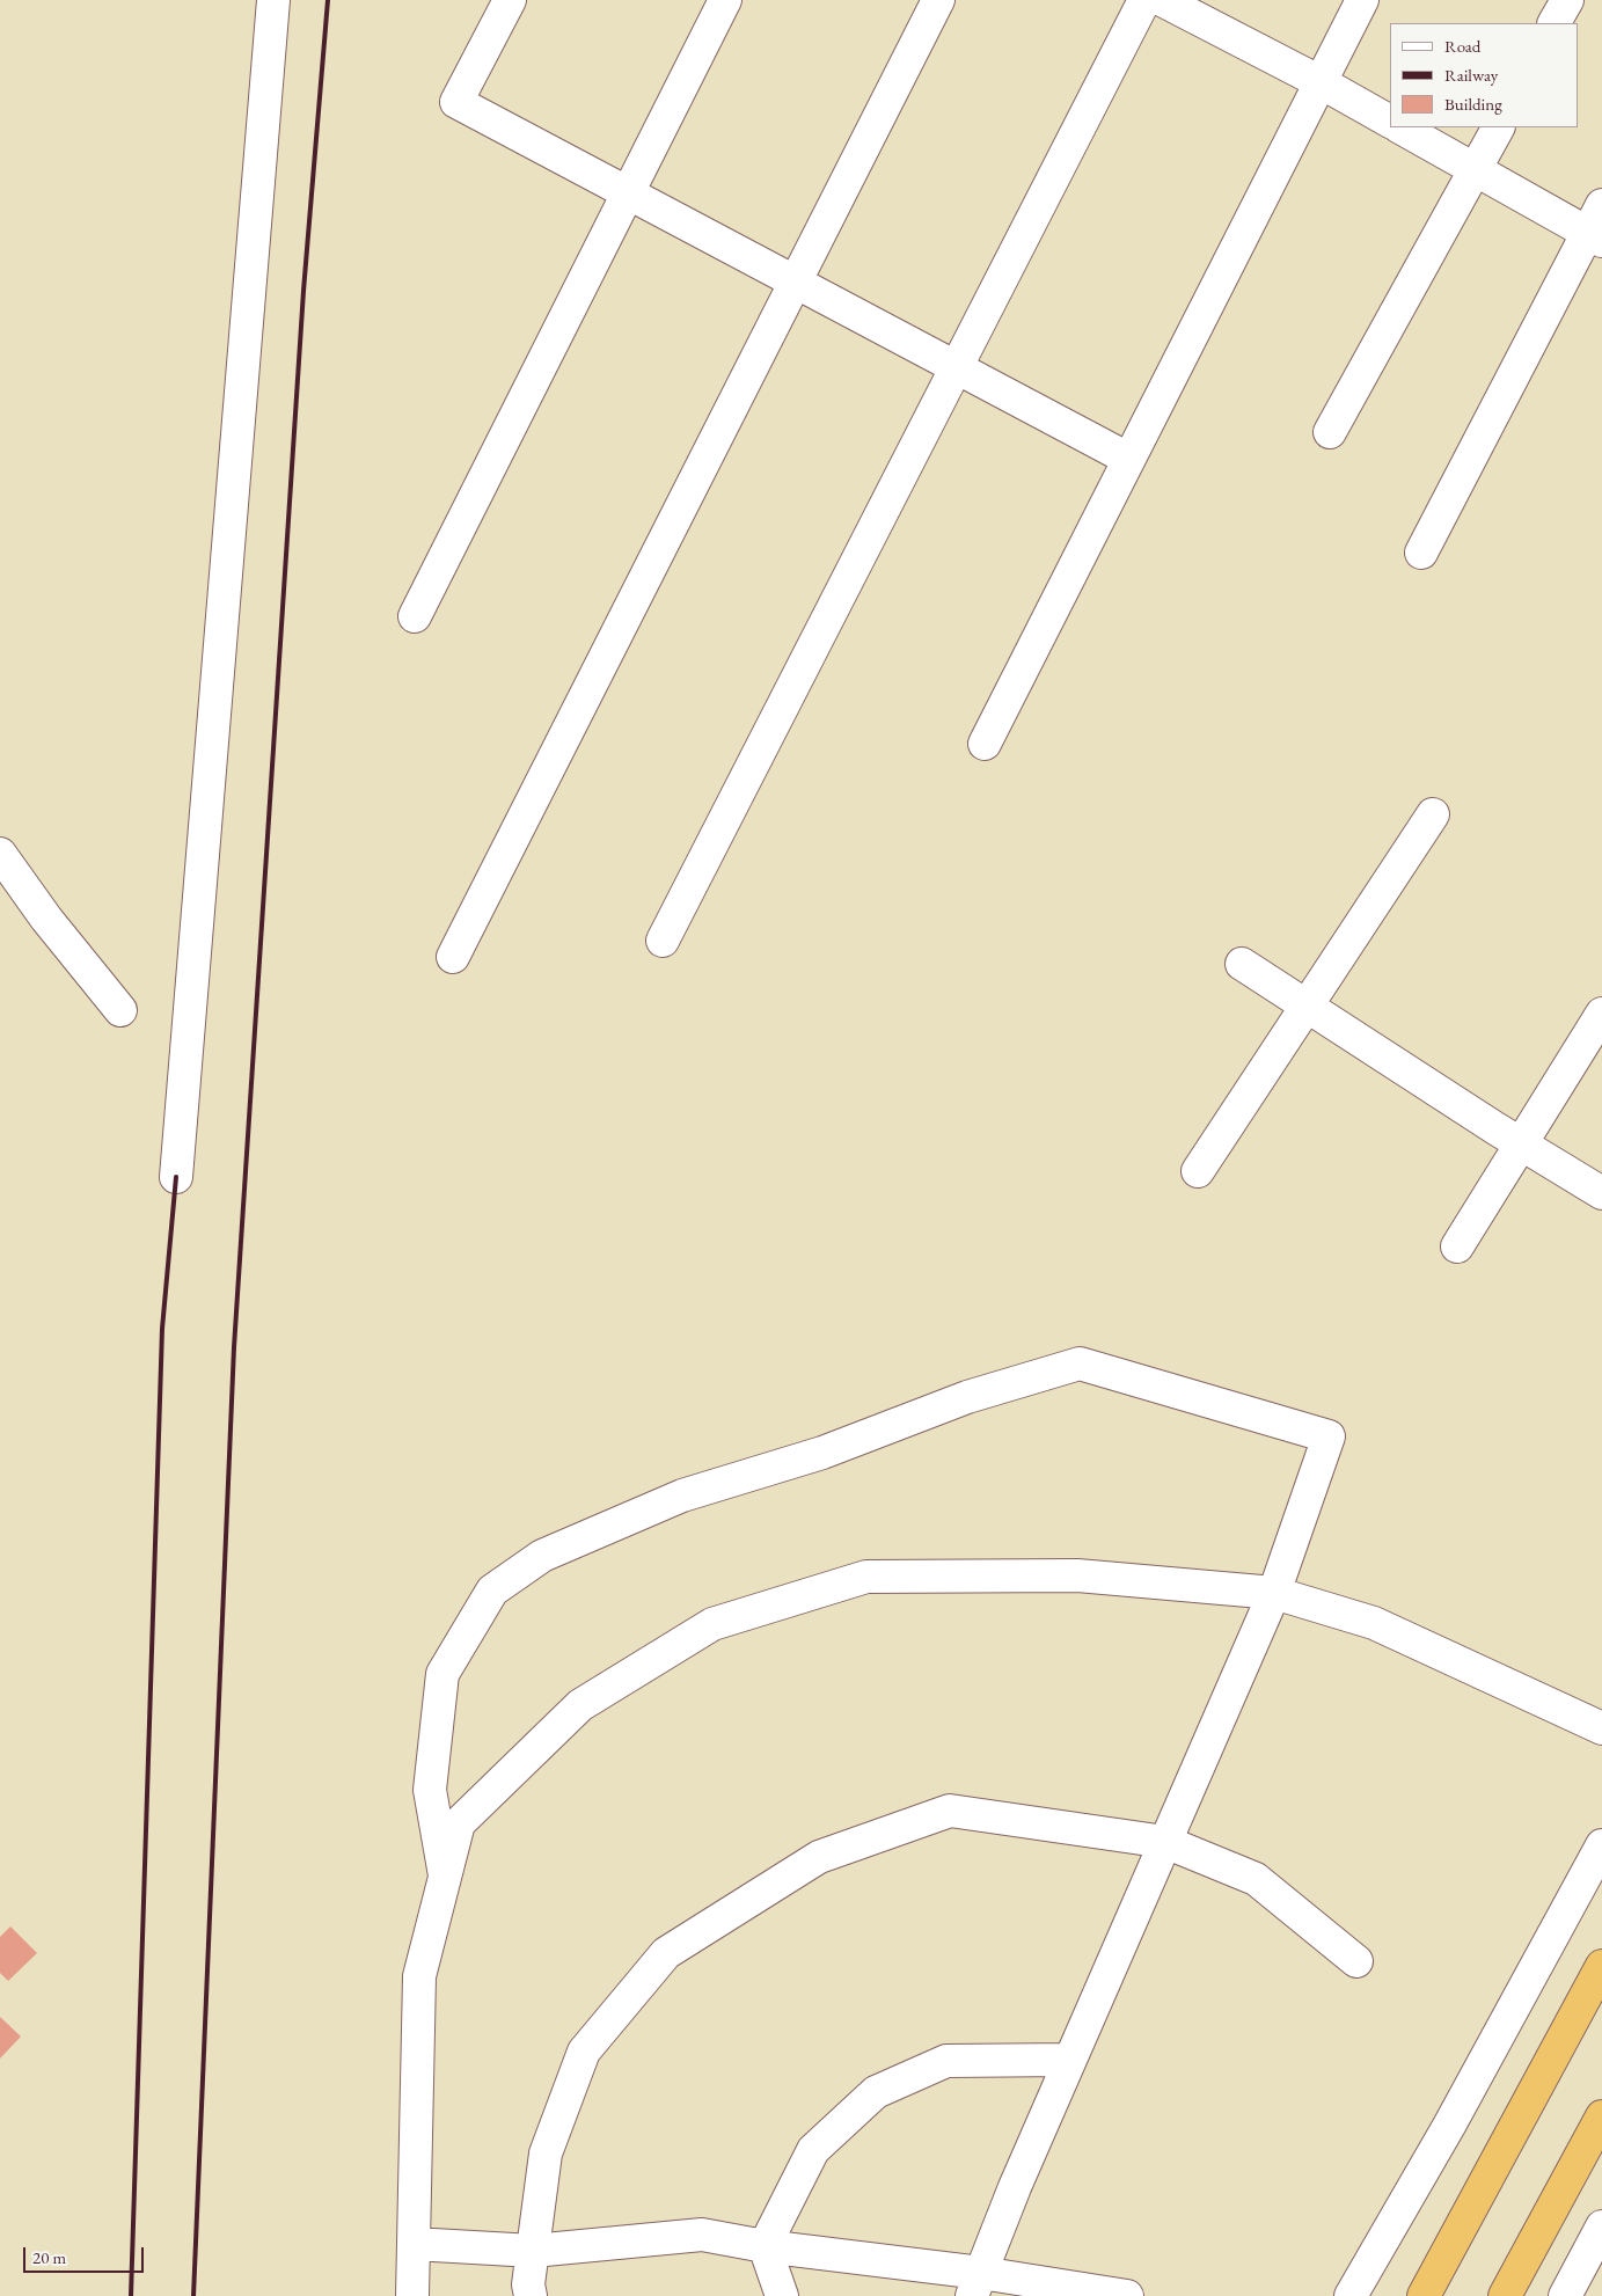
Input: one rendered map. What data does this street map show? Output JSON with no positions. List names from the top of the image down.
{
  "legend": ["Road", "Railway", "Building"],
  "scale_bar": "20 m"
}
